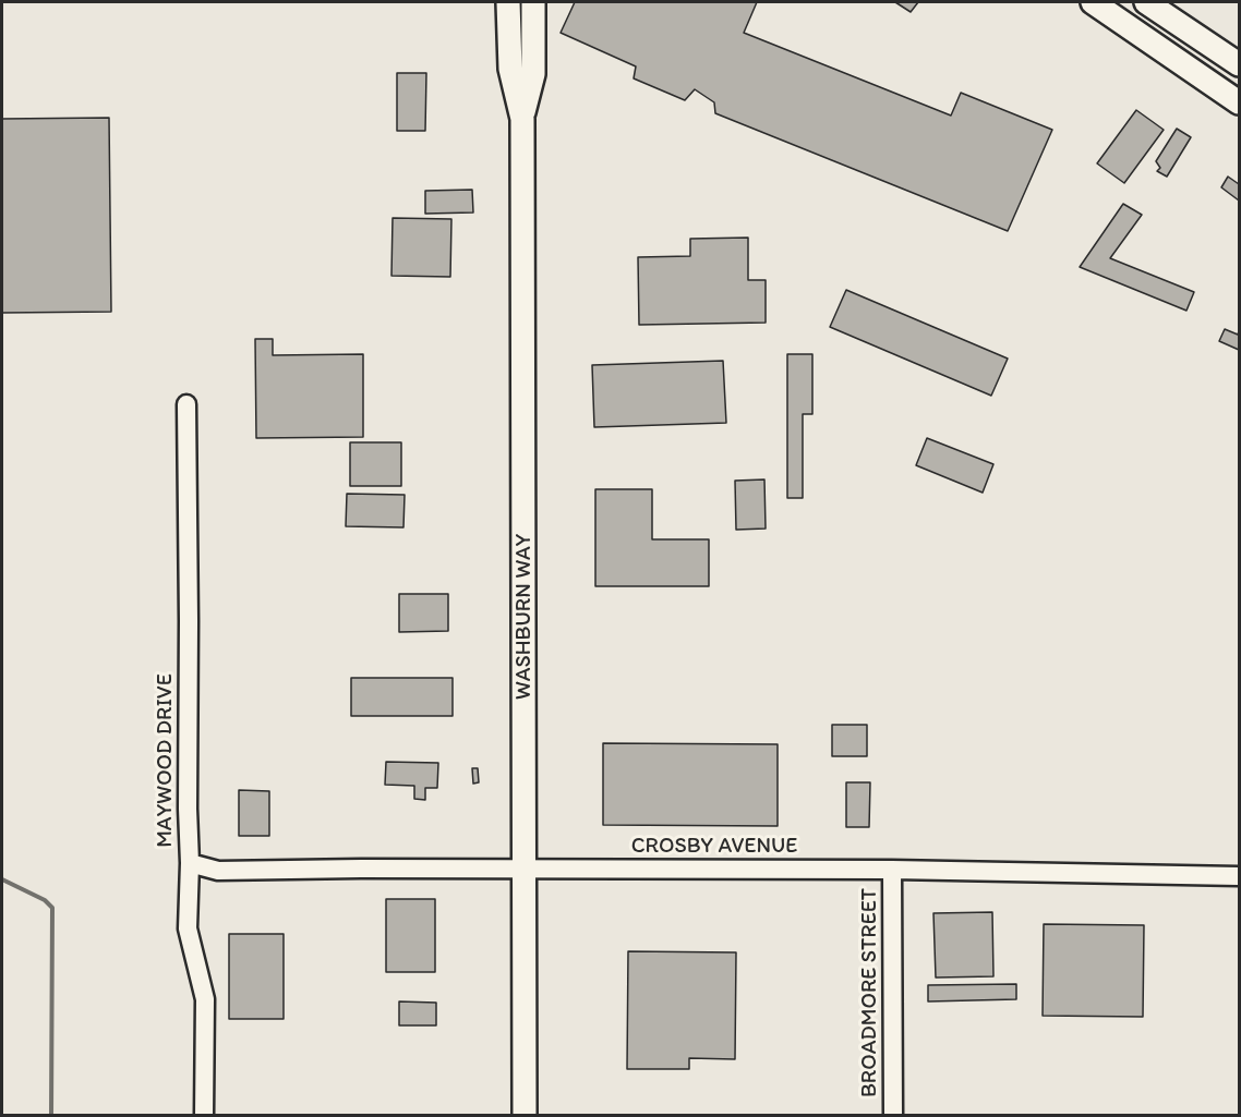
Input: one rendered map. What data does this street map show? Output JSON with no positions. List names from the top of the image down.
{
  "streets": {
    "main road": ["WASHBURN WAY"],
    "street": ["MAYWOOD DRIVE", "CROSBY AVENUE", "BROADMORE STREET"]
  },
  "crossings": [
    ["WASHBURN WAY", "CROSBY AVENUE"],
    ["MAYWOOD DRIVE", "CROSBY AVENUE"],
    ["CROSBY AVENUE", "BROADMORE STREET"]
  ]
}
